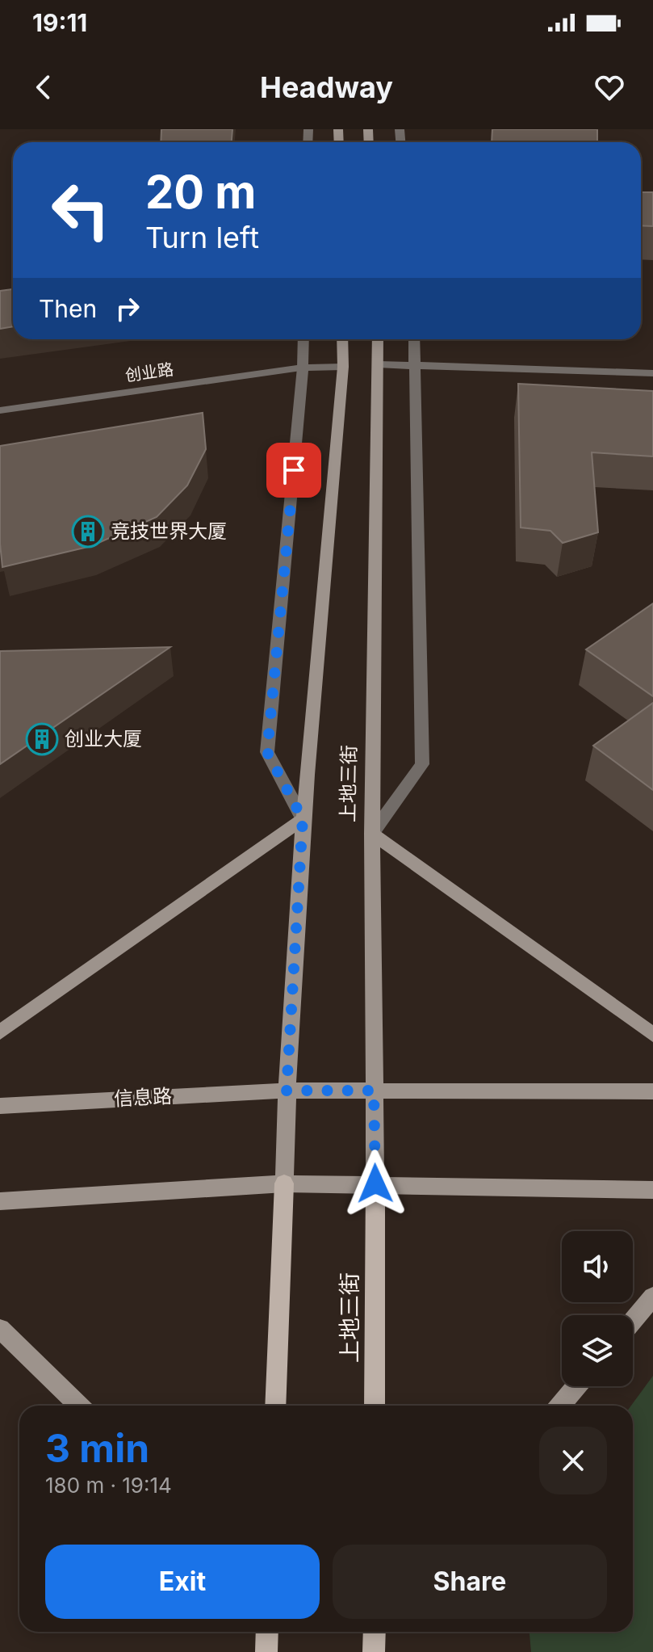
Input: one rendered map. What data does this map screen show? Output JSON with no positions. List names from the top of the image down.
{
  "streets": {
    "main road": ["上地三街", "信息路"],
    "street": ["创业路"]
  },
  "crossings": [
    ["创业路", "上地三街"],
    ["上地三街", "信息路"]
  ],
  "places": {
    "building": ["竞技世界大厦", "创业大厦"]
  },
  "page": {
    "status": "19:11",
    "header": "Headway",
    "turn": ["20 m", "Turn left"],
    "then": "Then",
    "heading": ["3 min", "180 m · 19:14"],
    "buttons": ["Exit", "Share"]
  }
}
